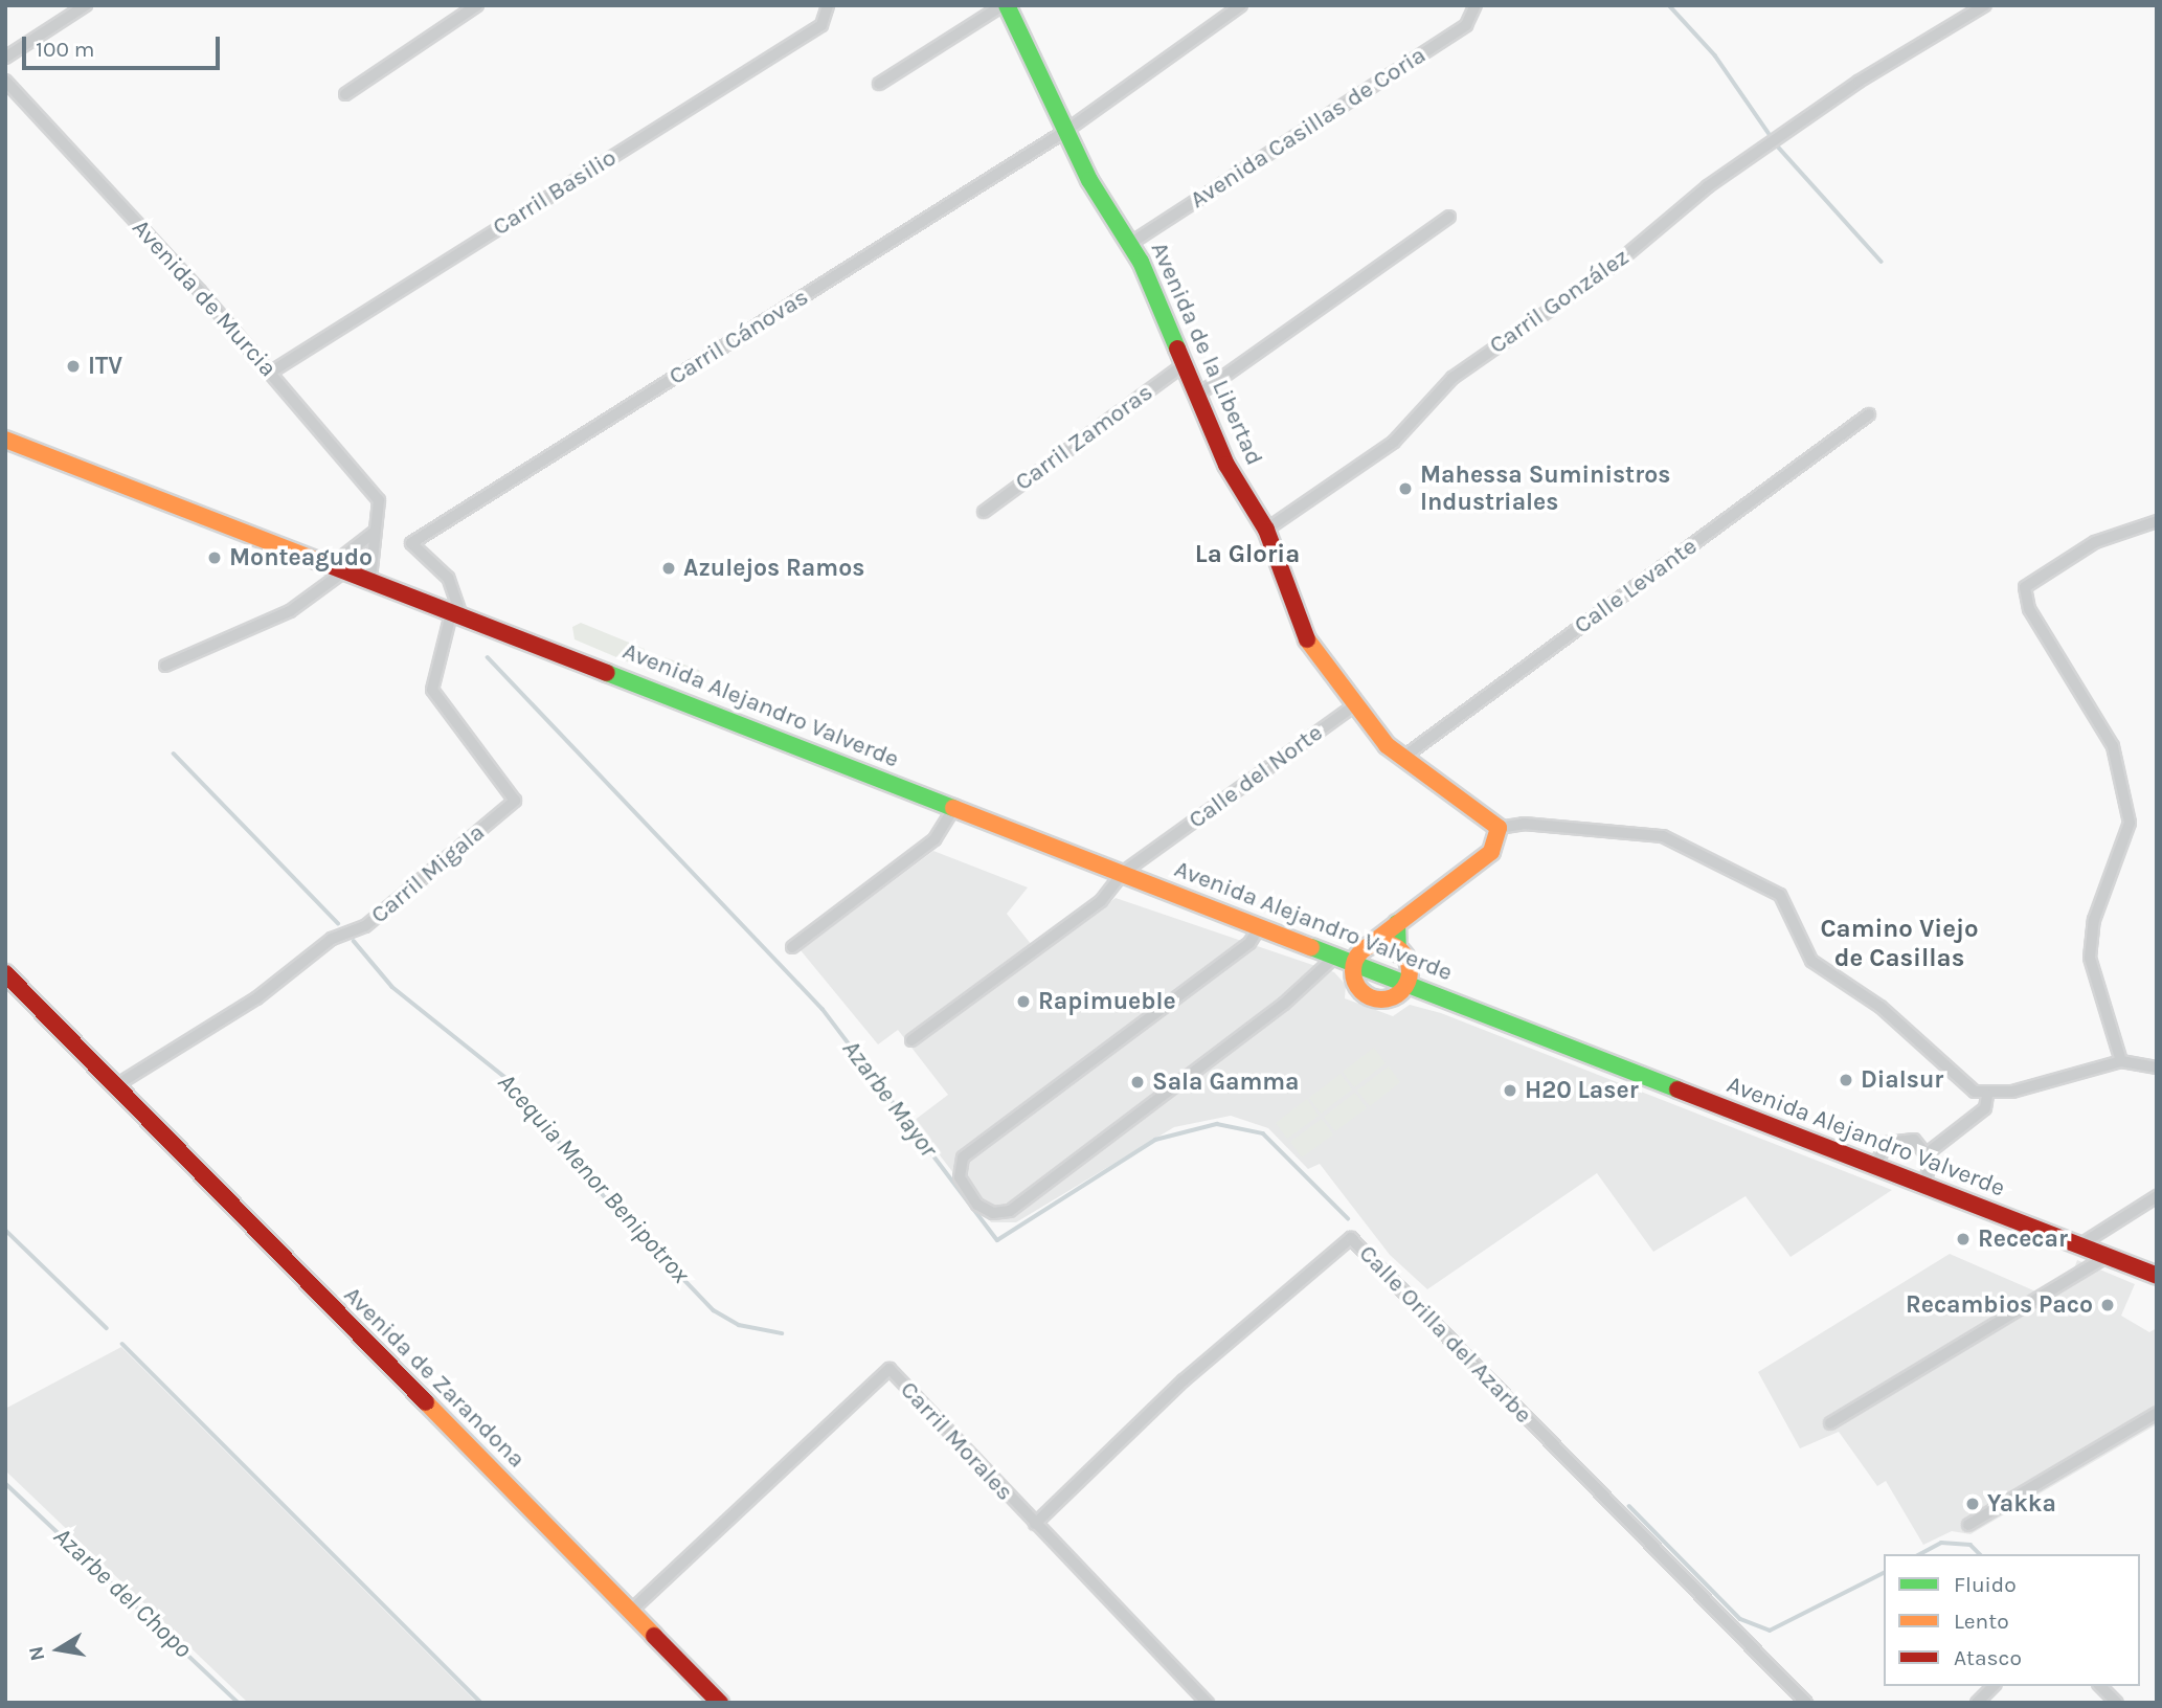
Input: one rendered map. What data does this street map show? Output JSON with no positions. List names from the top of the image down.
{
  "streets": {
    "main road": ["Avenida de la Libertad", "Avenida Alejandro Valverde", "Avenida de Zarandona"],
    "street": [
      "Avenida Casillas de Coria",
      "Carril Basilio",
      "Avenida de Murcia",
      "Carril González",
      "Carril Cánovas",
      "Carril Zamoras",
      "Calle Levante",
      "Calle del Norte",
      "Carril Migala",
      "Calle Orilla del Azarbe",
      "Carril Morales"
    ]
  },
  "crossings": [
    ["Avenida Casillas de Coria", "Avenida de la Libertad"],
    ["Carril Basilio", "Avenida de Murcia"],
    ["Avenida de Murcia", "Avenida Alejandro Valverde"],
    ["Carril González", "Avenida de la Libertad"],
    ["Carril Cánovas", "Avenida de la Libertad"],
    ["Carril Cánovas", "Avenida Alejandro Valverde"],
    ["Carril Cánovas", "Carril Migala"],
    ["Avenida de la Libertad", "Carril Zamoras"],
    ["Avenida de la Libertad", "Calle Levante"],
    ["Avenida de la Libertad", "Calle del Norte"],
    ["Avenida Alejandro Valverde", "Calle del Norte"],
    ["Avenida Alejandro Valverde", "Carril Migala"],
    ["Carril Migala", "Avenida de Zarandona"],
    ["Calle Orilla del Azarbe", "Carril Morales"],
    ["Avenida de Zarandona", "Carril Morales"]
  ],
  "districts": ["La Gloria", "Camino Viejo de Casillas"],
  "water": ["Azarbe Mayor", "Acequia Menor Benipotrox", "Azarbe del Chopo"],
  "places": [
    "ITV",
    "Mahessa Suministros Industriales",
    "Monteagudo",
    "Azulejos Ramos",
    "Rapimueble",
    "Dialsur",
    "Sala Gamma",
    "H20 Laser",
    "Rececar",
    "Recambios Paco",
    "Yakka"
  ],
  "legend": ["Fluido", "Lento", "Atasco"],
  "scale_bar": "100 m",
  "north": "left"
}
